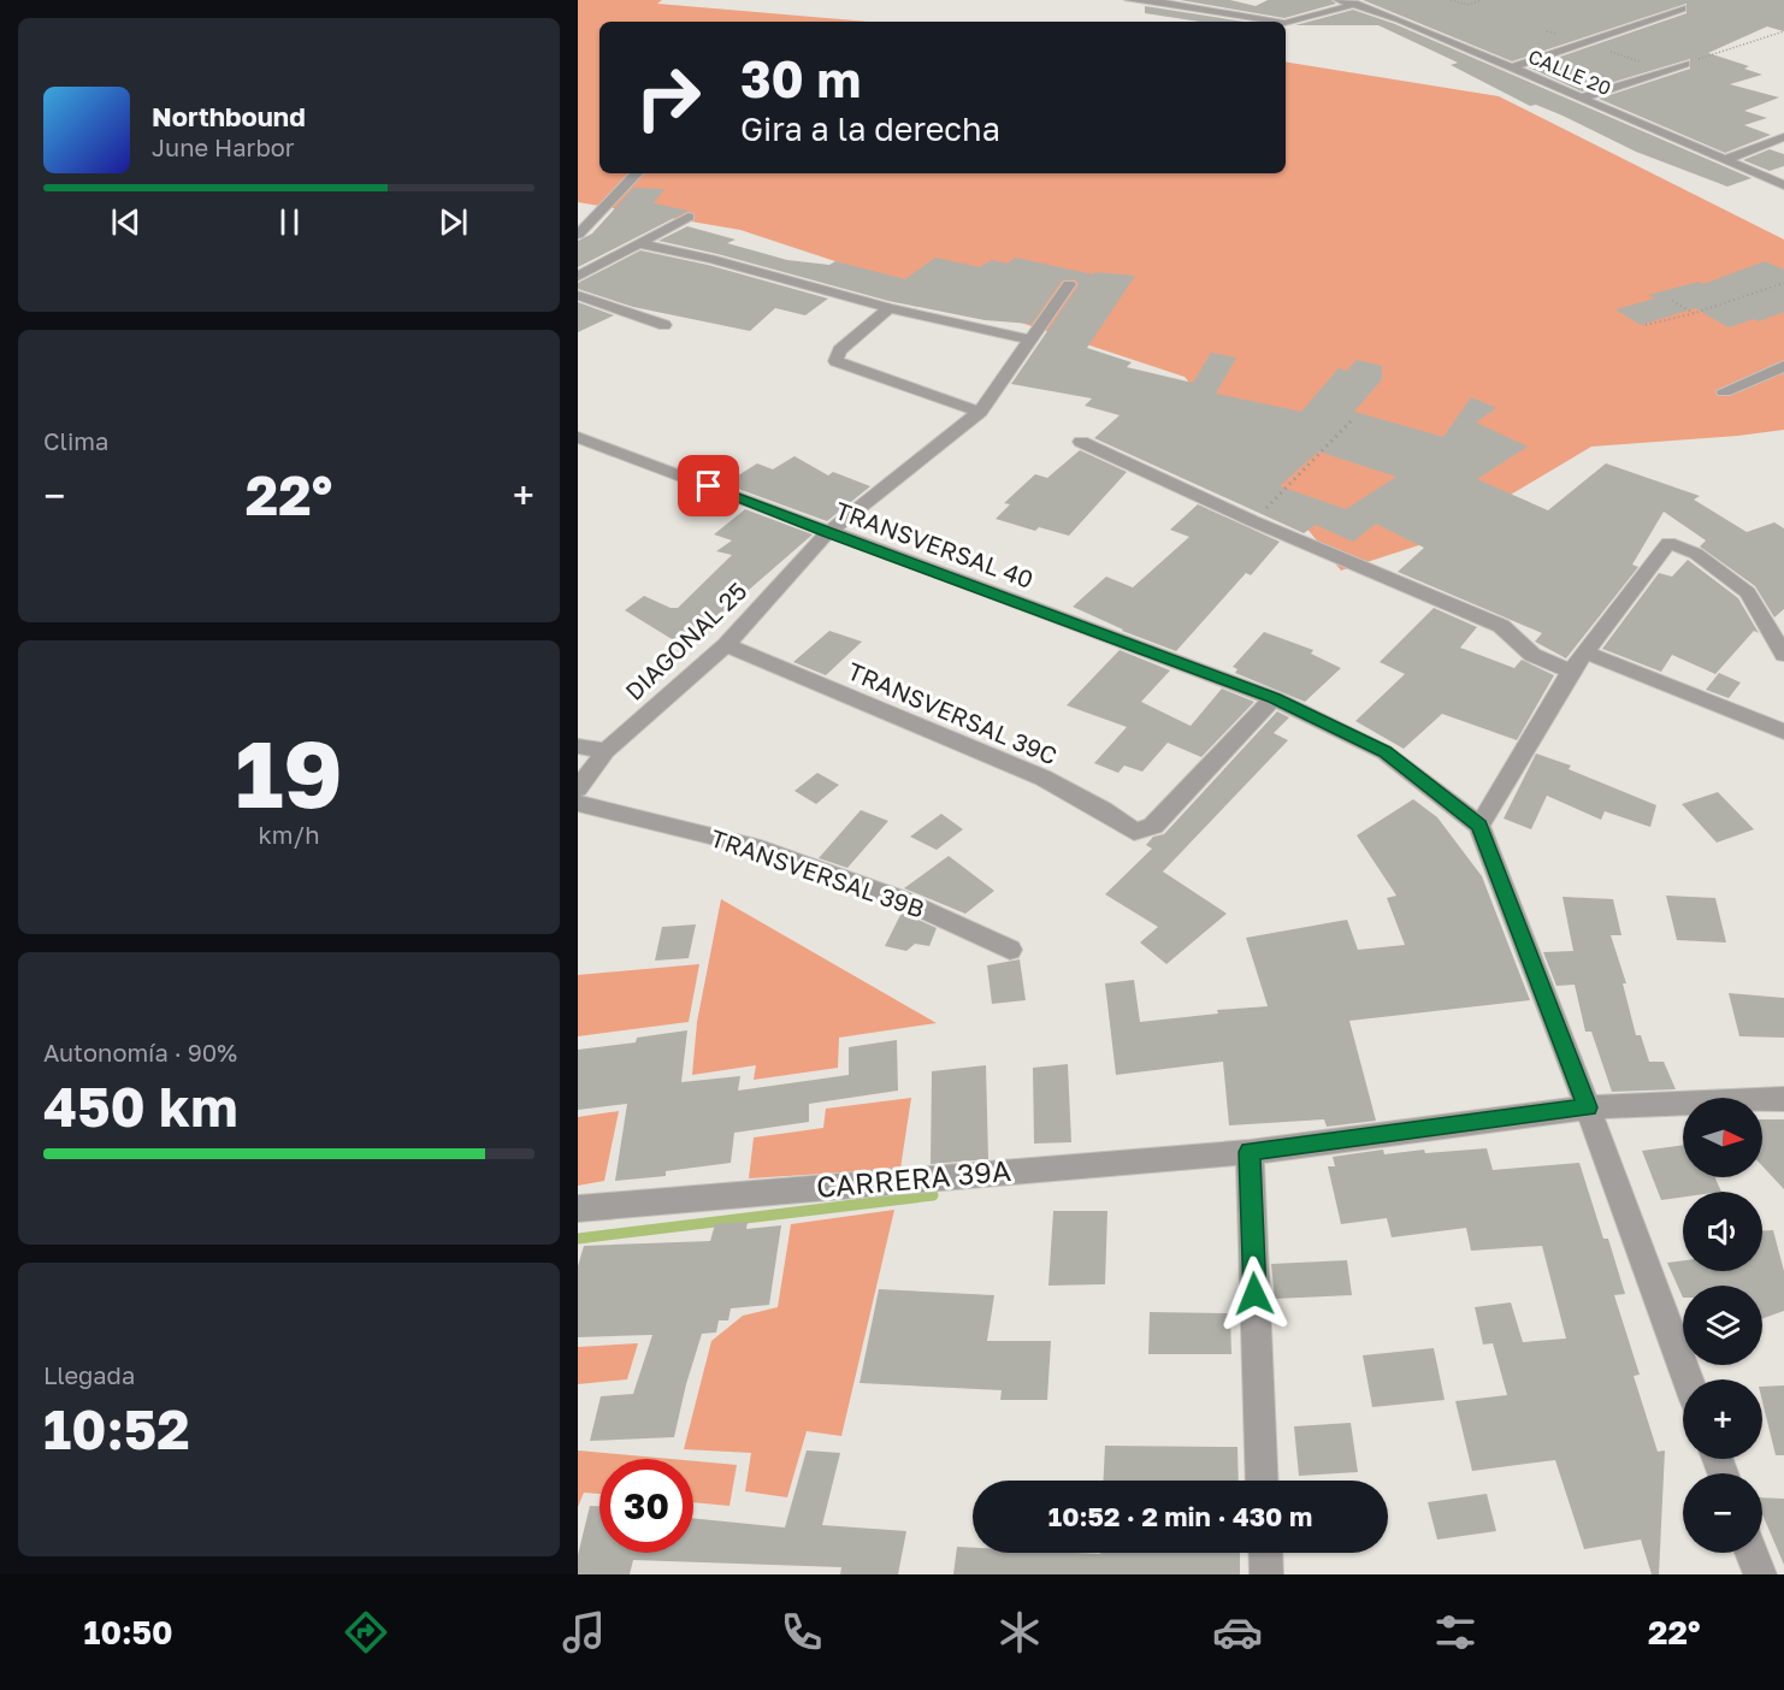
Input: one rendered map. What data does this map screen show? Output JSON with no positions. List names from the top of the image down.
{
  "streets": {
    "street": [
      "CALLE 20",
      "TRANSVERSAL 40",
      "DIAGONAL 25",
      "TRANSVERSAL 39C",
      "TRANSVERSAL 39B",
      "CARRERA 39A"
    ]
  },
  "crossings": [
    ["TRANSVERSAL 40", "DIAGONAL 25"],
    ["TRANSVERSAL 40", "TRANSVERSAL 39C"],
    ["DIAGONAL 25", "TRANSVERSAL 39C"]
  ],
  "north": "right",
  "page": {
    "turn": ["30 m", "Gira a la derecha"],
    "song": ["Northbound", "June Harbor"],
    "tile": [
      "Clima",
      ["19", "km/h"],
      ["Autonomía · 90%", "450 km"],
      ["Llegada", "10:52"]
    ],
    "heat": ["−", "22°", "+"],
    "map_buttons": ["+", "−"],
    "limit": "30",
    "trip": "10:52 · 2 min · 430 m",
    "tabs": ["10:50", "22°"]
  }
}
